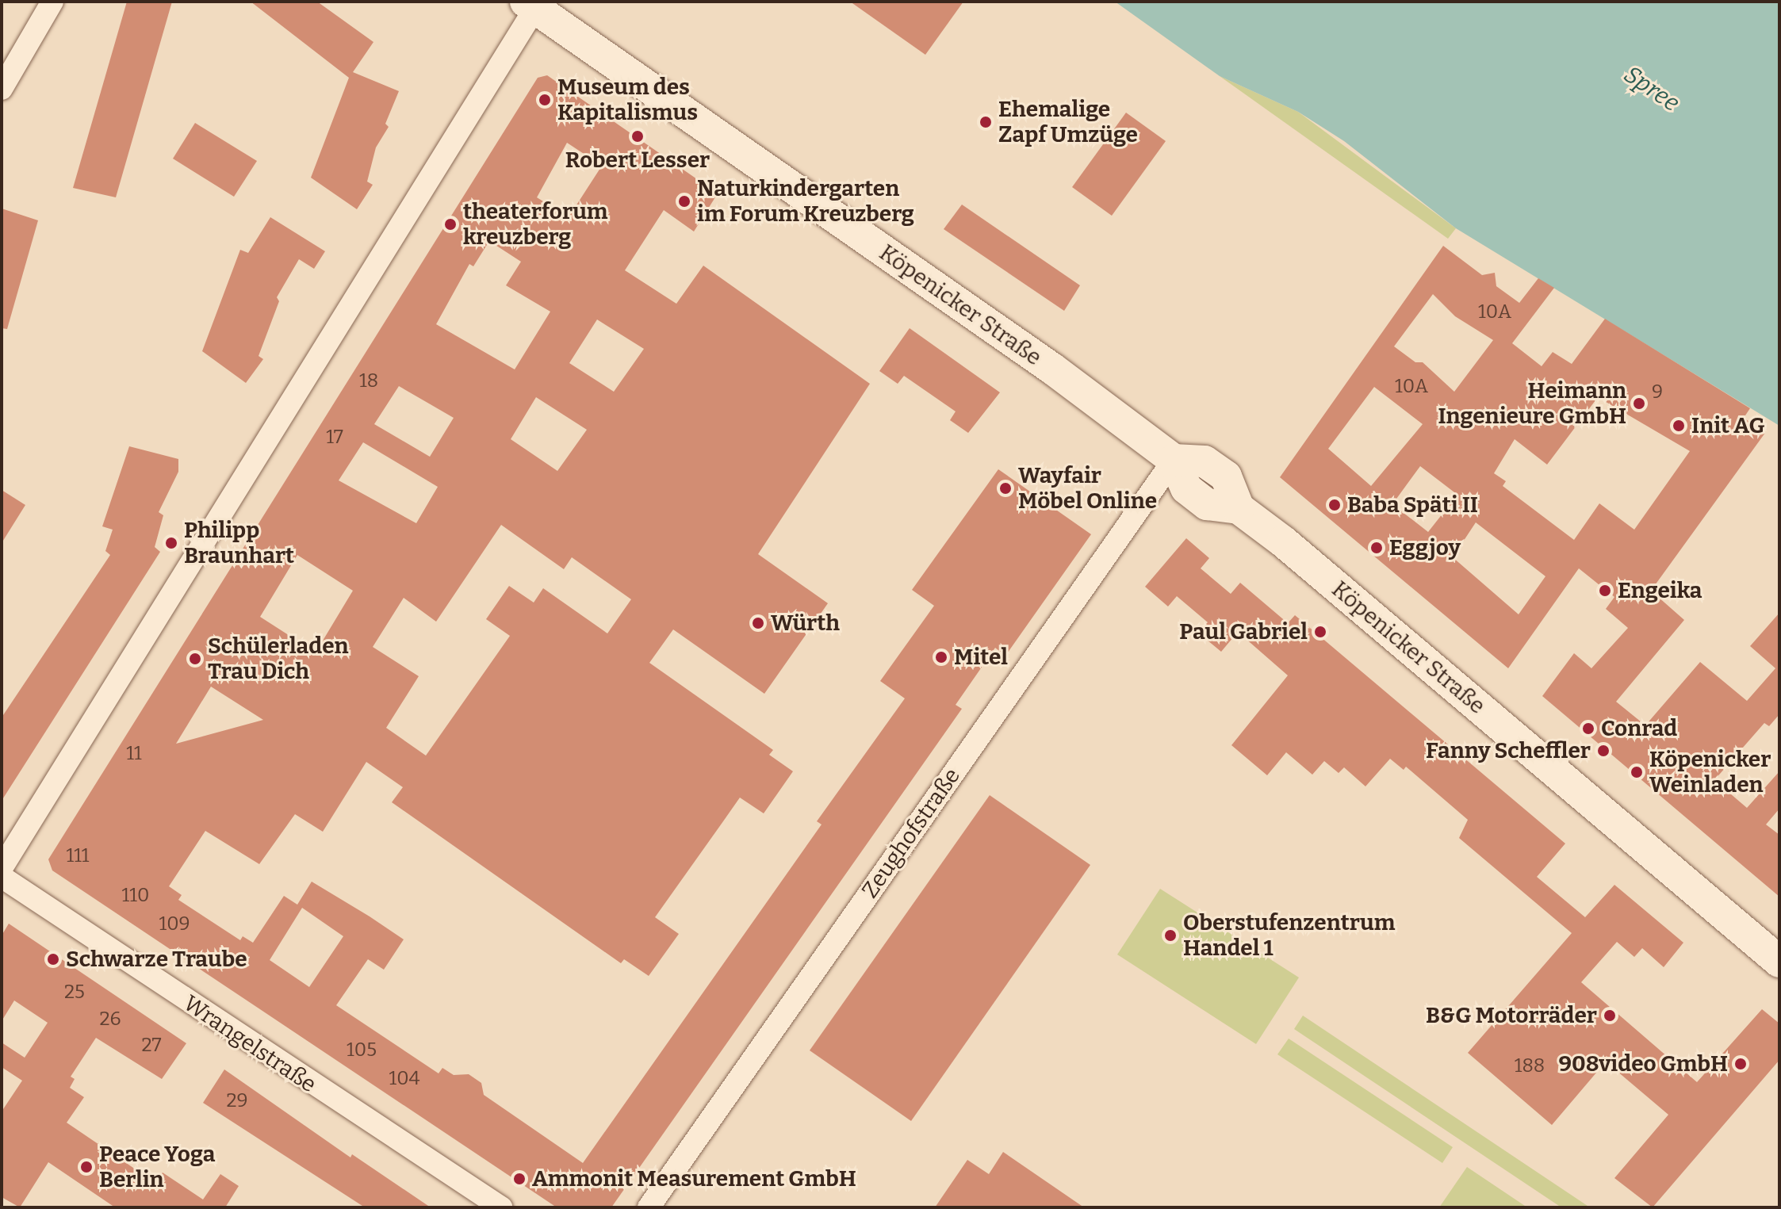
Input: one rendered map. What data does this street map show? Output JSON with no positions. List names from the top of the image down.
{
  "streets": {
    "main road": ["Köpenicker Straße"],
    "street": ["Zeughofstraße", "Wrangelstraße"]
  },
  "crossings": [
    ["Köpenicker Straße", "Zeughofstraße"]
  ],
  "water": ["Spree"],
  "places": [
    "Museum des Kapitalismus",
    "Ehemalige Zapf Umzüge",
    "Robert Lesser",
    "Naturkindergarten im Forum Kreuzberg",
    "theaterforum kreuzberg",
    "Heimann Ingenieure GmbH",
    "Init AG",
    "Wayfair Möbel Online",
    "Baba Späti II",
    "Philipp Braunhart",
    "Eggjoy",
    "Engeika",
    "Würth",
    "Paul Gabriel",
    "Mitel",
    "Schülerladen Trau Dich",
    "Conrad",
    "Fanny Scheffler",
    "Köpenicker Weinladen",
    "Oberstufenzentrum Handel 1",
    "Schwarze Traube",
    "B&G Motorräder",
    "908video GmbH",
    "Peace Yoga Berlin",
    "Ammonit Measurement GmbH"
  ],
  "house_numbers": [
    "10A",
    "18",
    "10A",
    "9",
    "17",
    "11",
    "111",
    "110",
    "109",
    "25",
    "26",
    "27",
    "105",
    "188",
    "104",
    "29"
  ]
}
